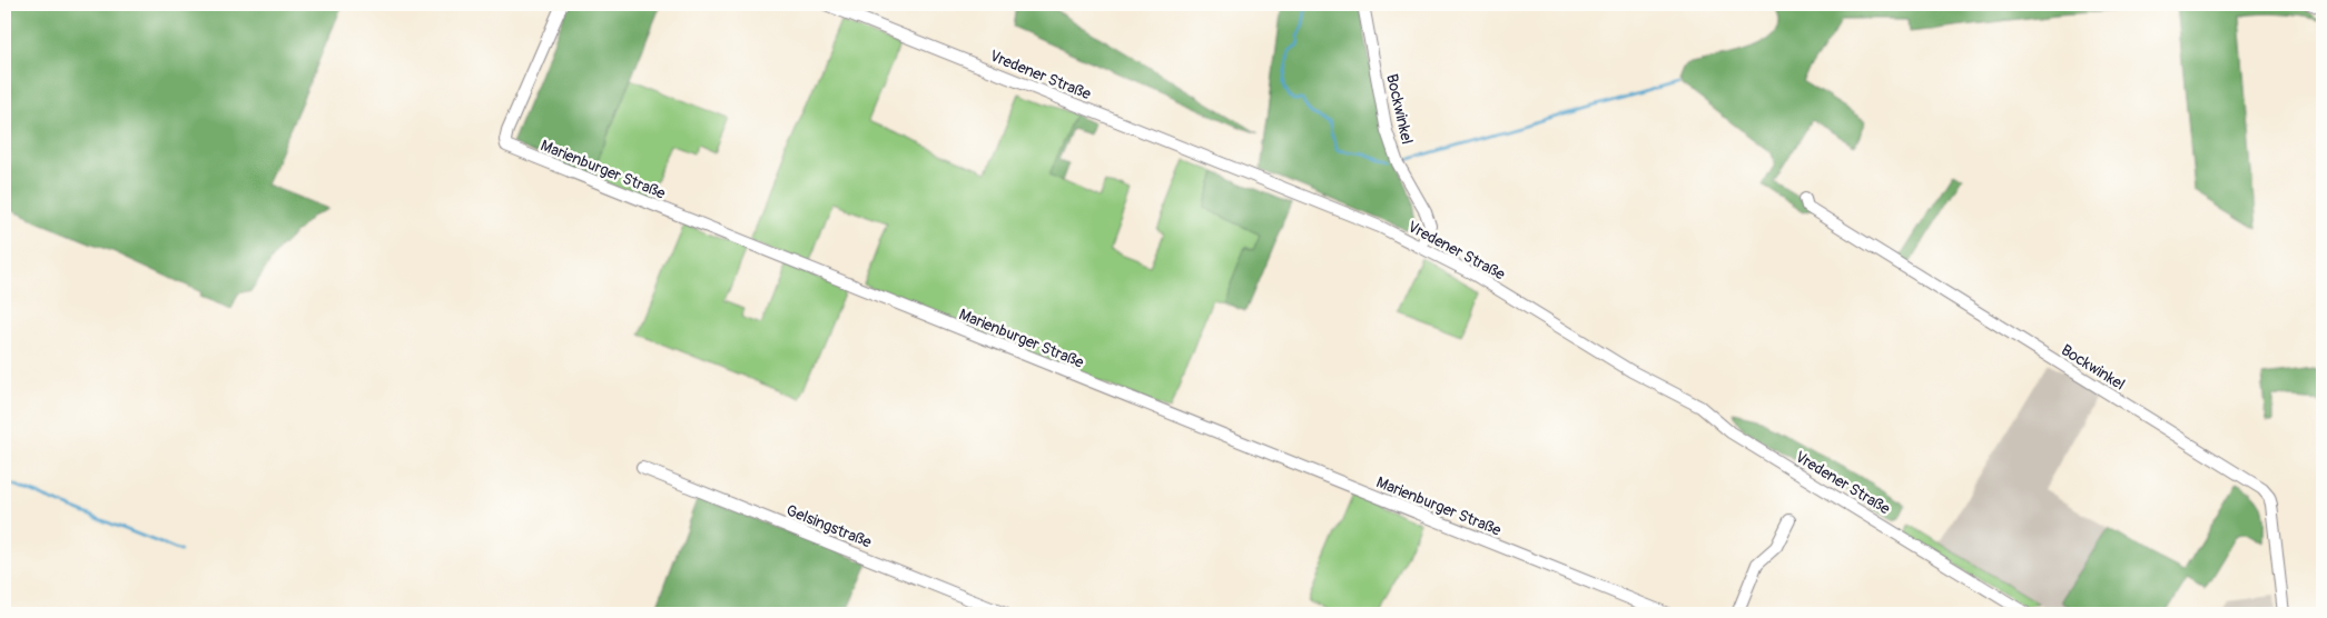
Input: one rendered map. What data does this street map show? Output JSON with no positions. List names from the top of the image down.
{
  "streets": {
    "street": [
      "Vredener Straße",
      "Bockwinkel",
      "Marienburger Straße",
      "Gelsingstraße"
    ]
  },
  "crossings": [
    ["Vredener Straße", "Bockwinkel"]
  ]
}
